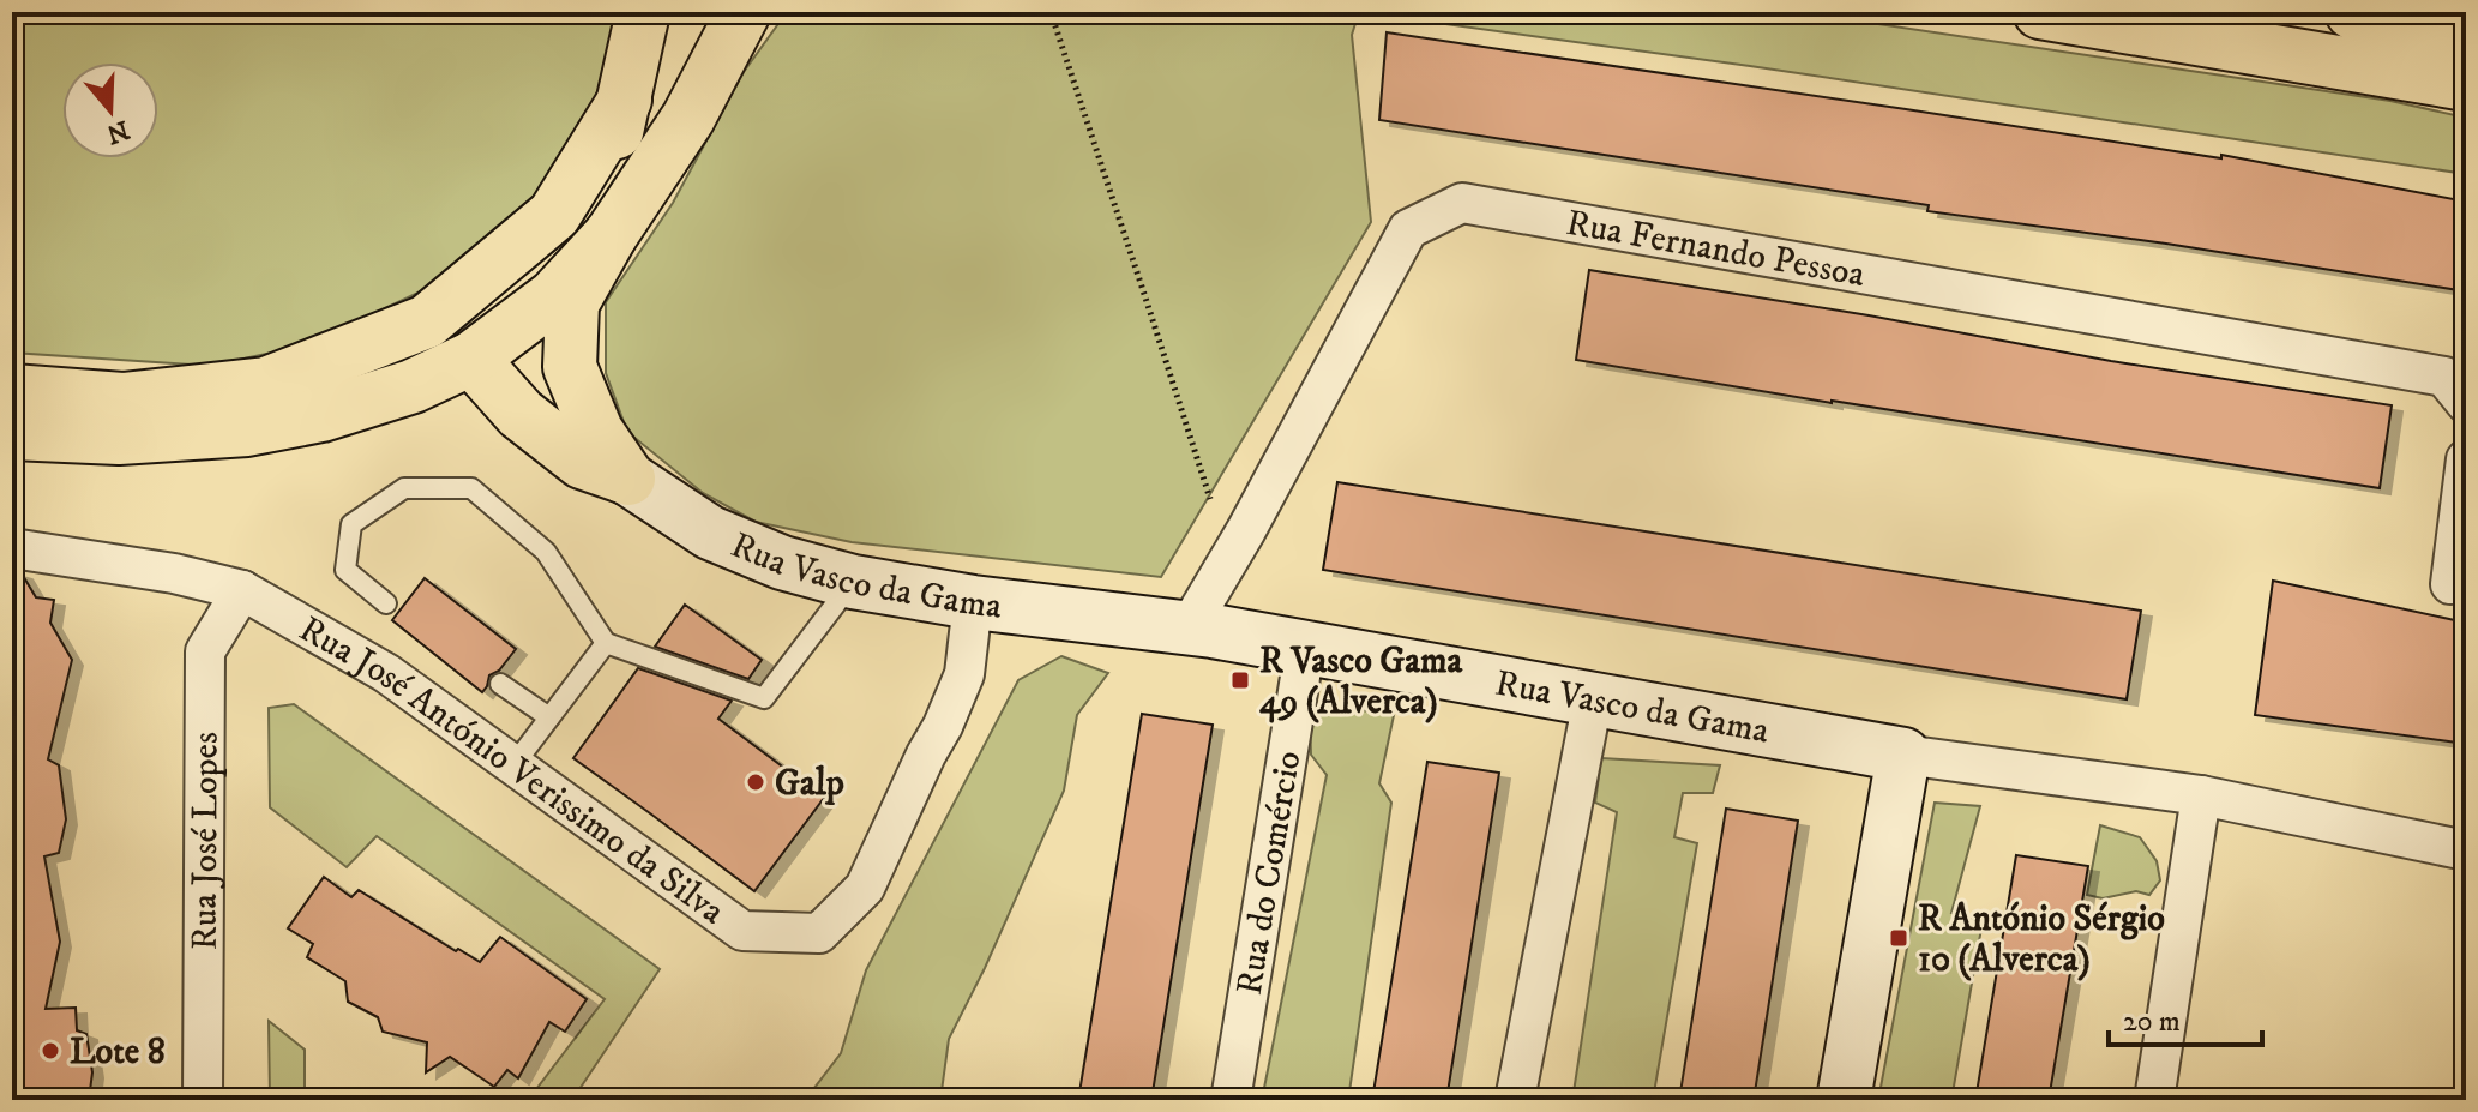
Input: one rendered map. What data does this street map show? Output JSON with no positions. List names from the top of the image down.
{
  "streets": {
    "main road": ["Rua Vasco da Gama"],
    "street": [
      "Rua Fernando Pessoa",
      "Rua José António Verissimo da Silva",
      "Rua José Lopes",
      "Rua do Comércio"
    ]
  },
  "crossings": [
    ["Rua Fernando Pessoa", "Rua Vasco da Gama"],
    ["Rua Vasco da Gama", "Rua José António Verissimo da Silva"],
    ["Rua Vasco da Gama", "Rua do Comércio"],
    ["Rua José António Verissimo da Silva", "Rua José Lopes"]
  ],
  "places": {
    "transit": ["R Vasco Gama 49 (Alverca)", "R António Sérgio 10 (Alverca)"],
    "other": ["Galp", "Lote 8"]
  },
  "scale_bar": "20 m",
  "north": "bottom"
}
